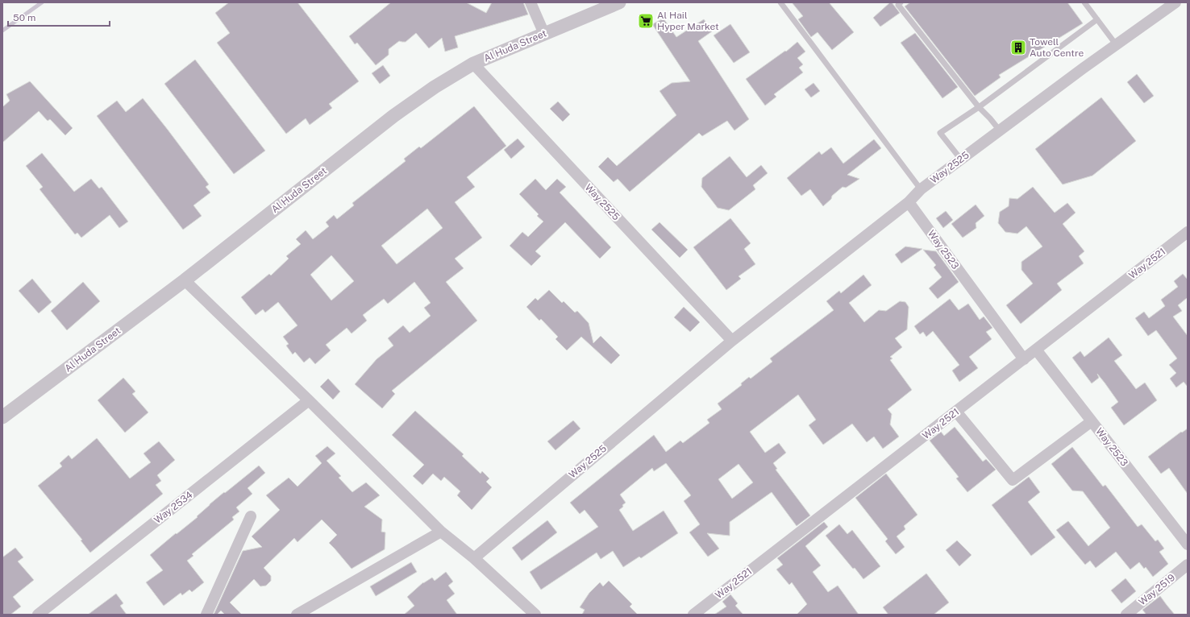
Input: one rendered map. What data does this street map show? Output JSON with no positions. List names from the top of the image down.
{
  "streets": {
    "street": [
      "Al Huda Street",
      "Way 2525",
      "Way 2523",
      "Way 2521",
      "Way 2534",
      "Way 2519"
    ]
  },
  "crossings": [
    ["Al Huda Street", "Way 2525"],
    ["Way 2525", "Way 2523"],
    ["Way 2523", "Way 2521"]
  ],
  "places": {
    "supermarket": ["Al Hail Hyper Market"],
    "building": ["Towell Auto Centre"]
  },
  "scale_bar": "50 m"
}
